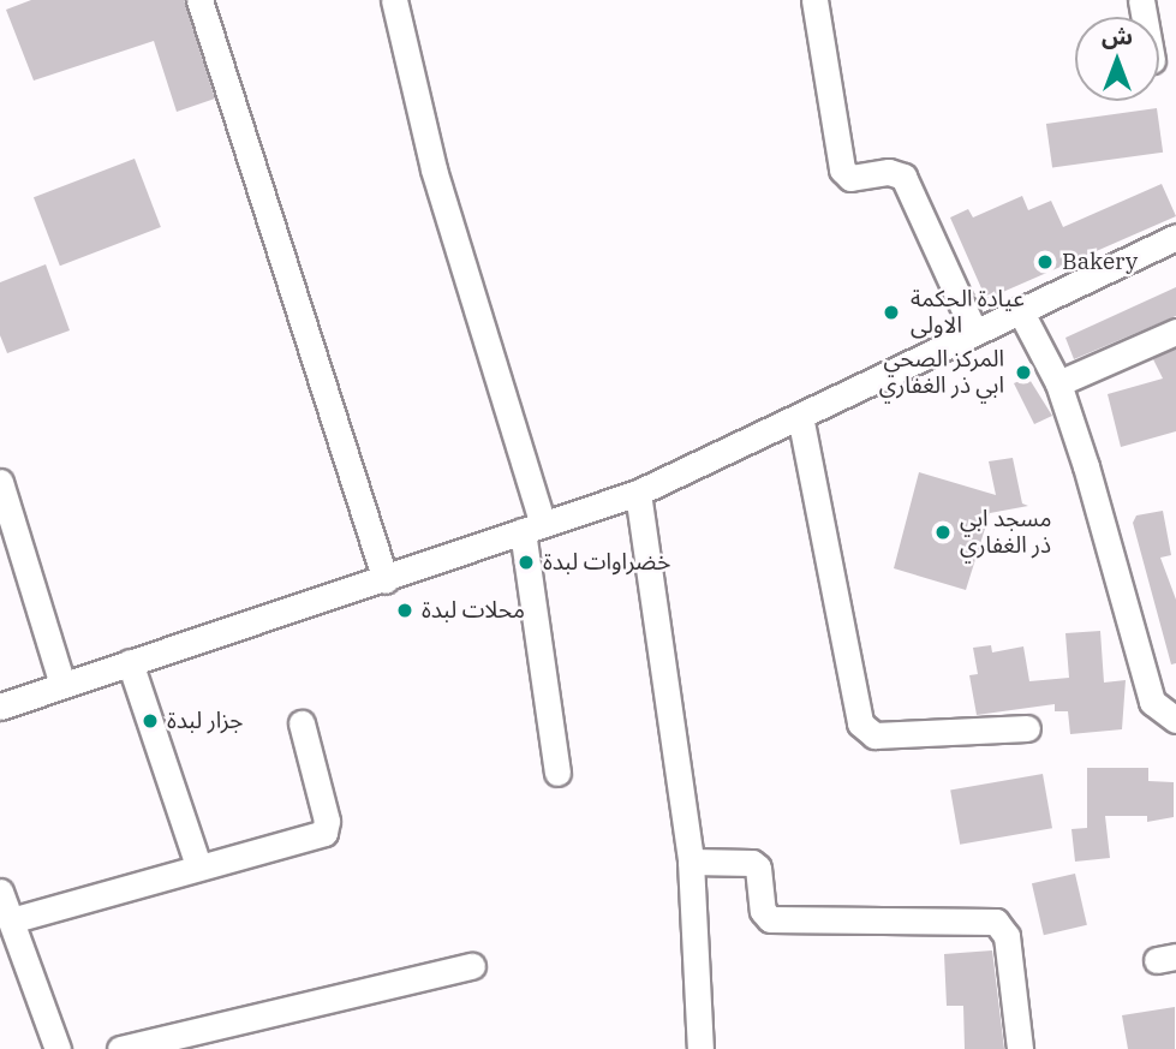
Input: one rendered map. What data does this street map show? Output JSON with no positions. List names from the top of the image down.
{
  "places": [
    "Bakery",
    "عيادة الحكمة الاولى",
    "المركز الصحي ابي ذر الغفاري",
    "مسجد ابي ذر الغفاري",
    "خضراوات لبدة",
    "محلات لبدة",
    "جزار لبدة"
  ],
  "north": "top"
}
